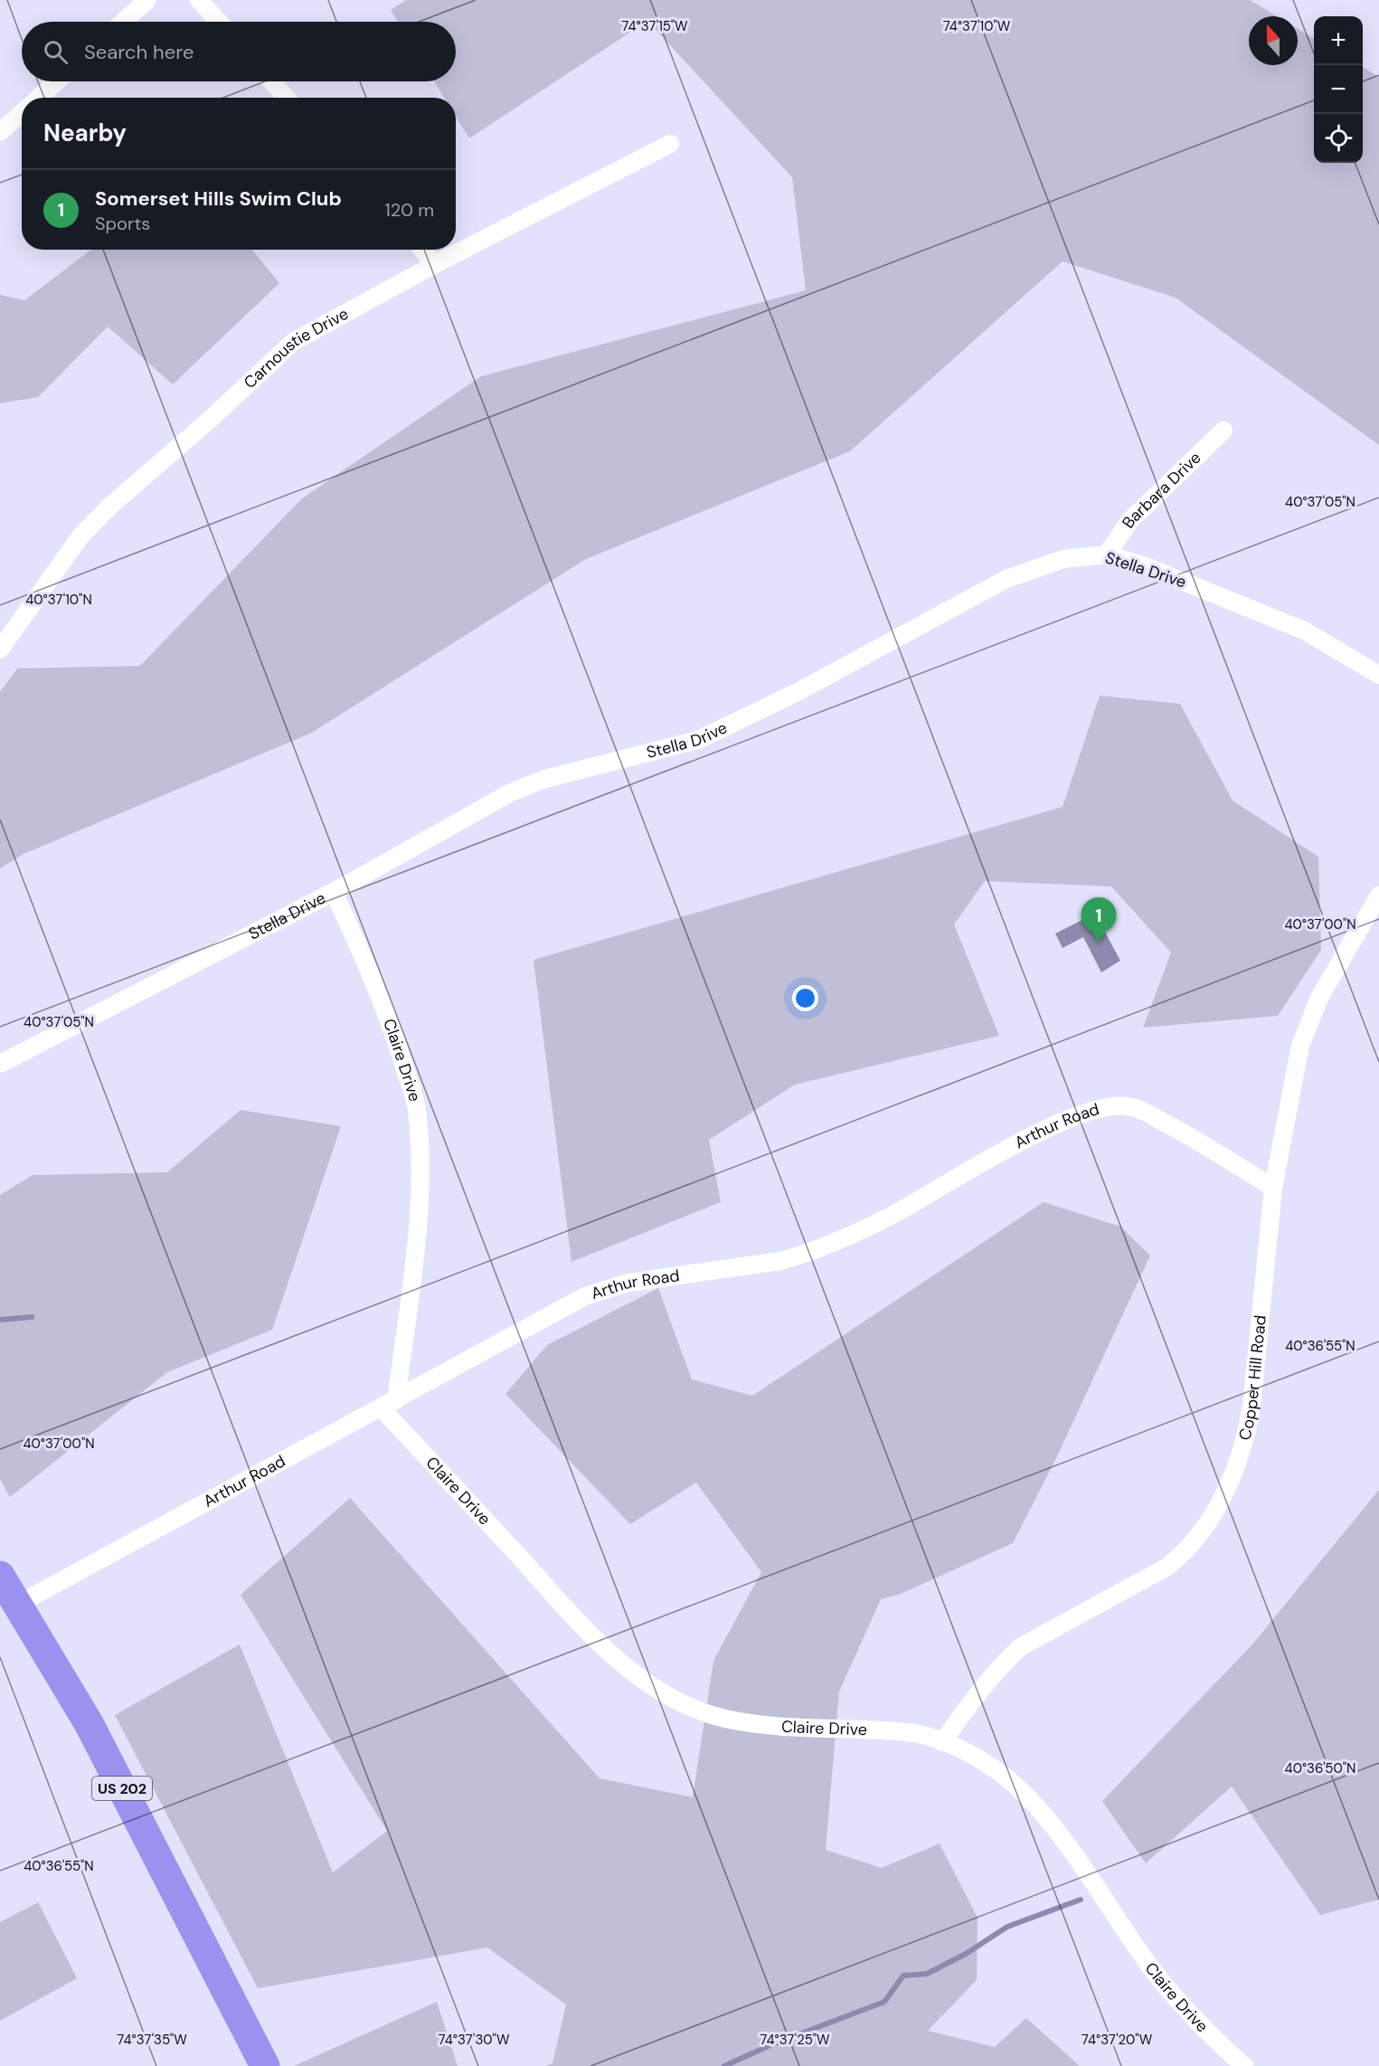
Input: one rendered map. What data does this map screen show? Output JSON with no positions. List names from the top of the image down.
{
  "streets": {
    "highway": ["US 202"],
    "street": [
      "Carnoustie Drive",
      "Barbara Drive",
      "Stella Drive",
      "Claire Drive",
      "Arthur Road",
      "Copper Hill Road"
    ]
  },
  "crossings": [
    ["Barbara Drive", "Stella Drive"],
    ["Stella Drive", "Claire Drive"],
    ["Claire Drive", "Arthur Road"],
    ["Claire Drive", "Copper Hill Road"],
    ["Arthur Road", "Copper Hill Road"],
    ["Arthur Road", "US 202"]
  ],
  "north": "top",
  "page": {
    "map_buttons": ["+", "−"],
    "search": "Search here",
    "heading": "Nearby",
    "list": [
      {
        "mark": "1",
        "name": "Somerset Hills Swim Club",
        "note": "Sports",
        "value": "120 m"
      }
    ],
    "pins": "1"
  },
  "coordinates": [
    "74°37'15\"W",
    "74°37'10\"W",
    "40°37'05\"N",
    "40°37'10\"N",
    "40°37'00\"N",
    "40°36'55\"N",
    "40°36'50\"N",
    "74°37'35\"W",
    "74°37'30\"W",
    "74°37'25\"W",
    "74°37'20\"W"
  ]
}
